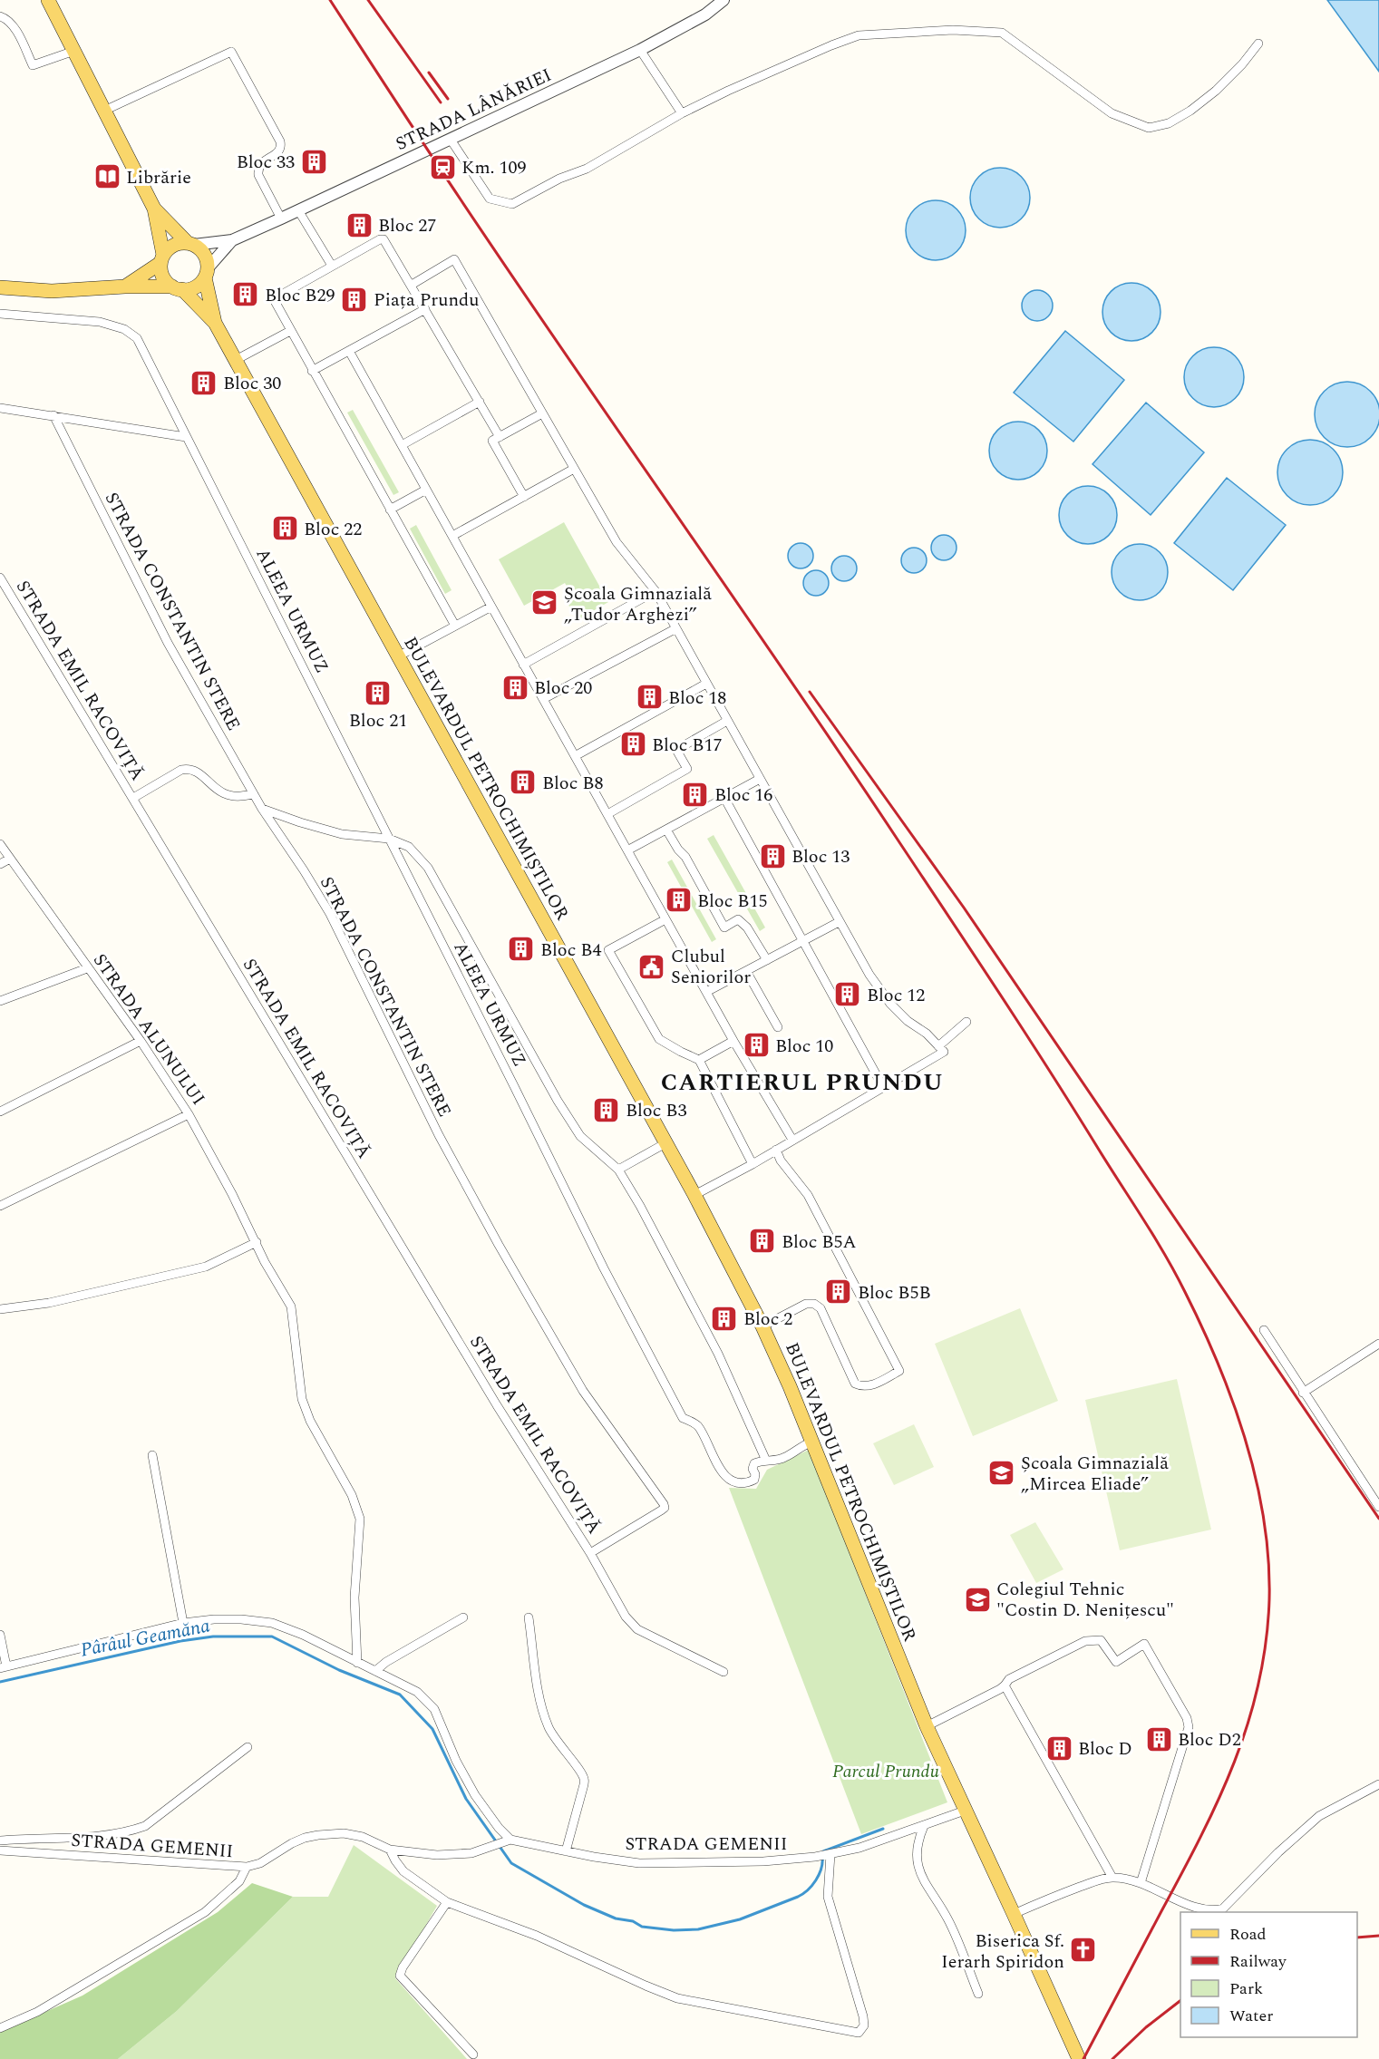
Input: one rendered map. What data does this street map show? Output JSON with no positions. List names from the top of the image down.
{
  "streets": {
    "main road": ["BULEVARDUL PETROCHIMIȘTILOR"],
    "street": [
      "STRADA LÂNĂRIEI",
      "ALEEA URMUZ",
      "STRADA CONSTANTIN STERE",
      "STRADA EMIL RACOVIȚĂ",
      "STRADA ALUNULUI",
      "STRADA GEMENII"
    ]
  },
  "crossings": [
    ["STRADA CONSTANTIN STERE", "STRADA EMIL RACOVIȚĂ"],
    ["BULEVARDUL PETROCHIMIȘTILOR", "STRADA GEMENII"]
  ],
  "districts": ["CARTIERUL PRUNDU"],
  "water": ["Pârâul Geamăna"],
  "parks": ["Parcul Prundu"],
  "places": {
    "building": [
      "Bloc 33",
      "Bloc 27",
      "Bloc B29",
      "Piața Prundu",
      "Bloc 30",
      "Bloc 22",
      "Bloc 20",
      "Bloc 21",
      "Bloc 18",
      "Bloc B17",
      "Bloc B8",
      "Bloc 16",
      "Bloc 13",
      "Bloc B15",
      "Bloc B4",
      "Bloc 12",
      "Bloc 10",
      "Bloc B3",
      "Bloc B5A",
      "Bloc B5B",
      "Bloc 2",
      "Bloc D2",
      "Bloc D"
    ],
    "station": ["Km. 109"],
    "library": ["Librărie"],
    "school or university": ["Școala Gimnazială „Tudor Arghezi”", "Școala Gimnazială „Mircea Eliade”", "Colegiul Tehnic \"Costin D. Nenițescu\""],
    "public building": ["Clubul Seniorilor"],
    "church": ["Biserica Sf. Ierarh Spiridon"]
  },
  "legend": [
    "Road",
    "Railway",
    "Park",
    "Water"
  ]
}
